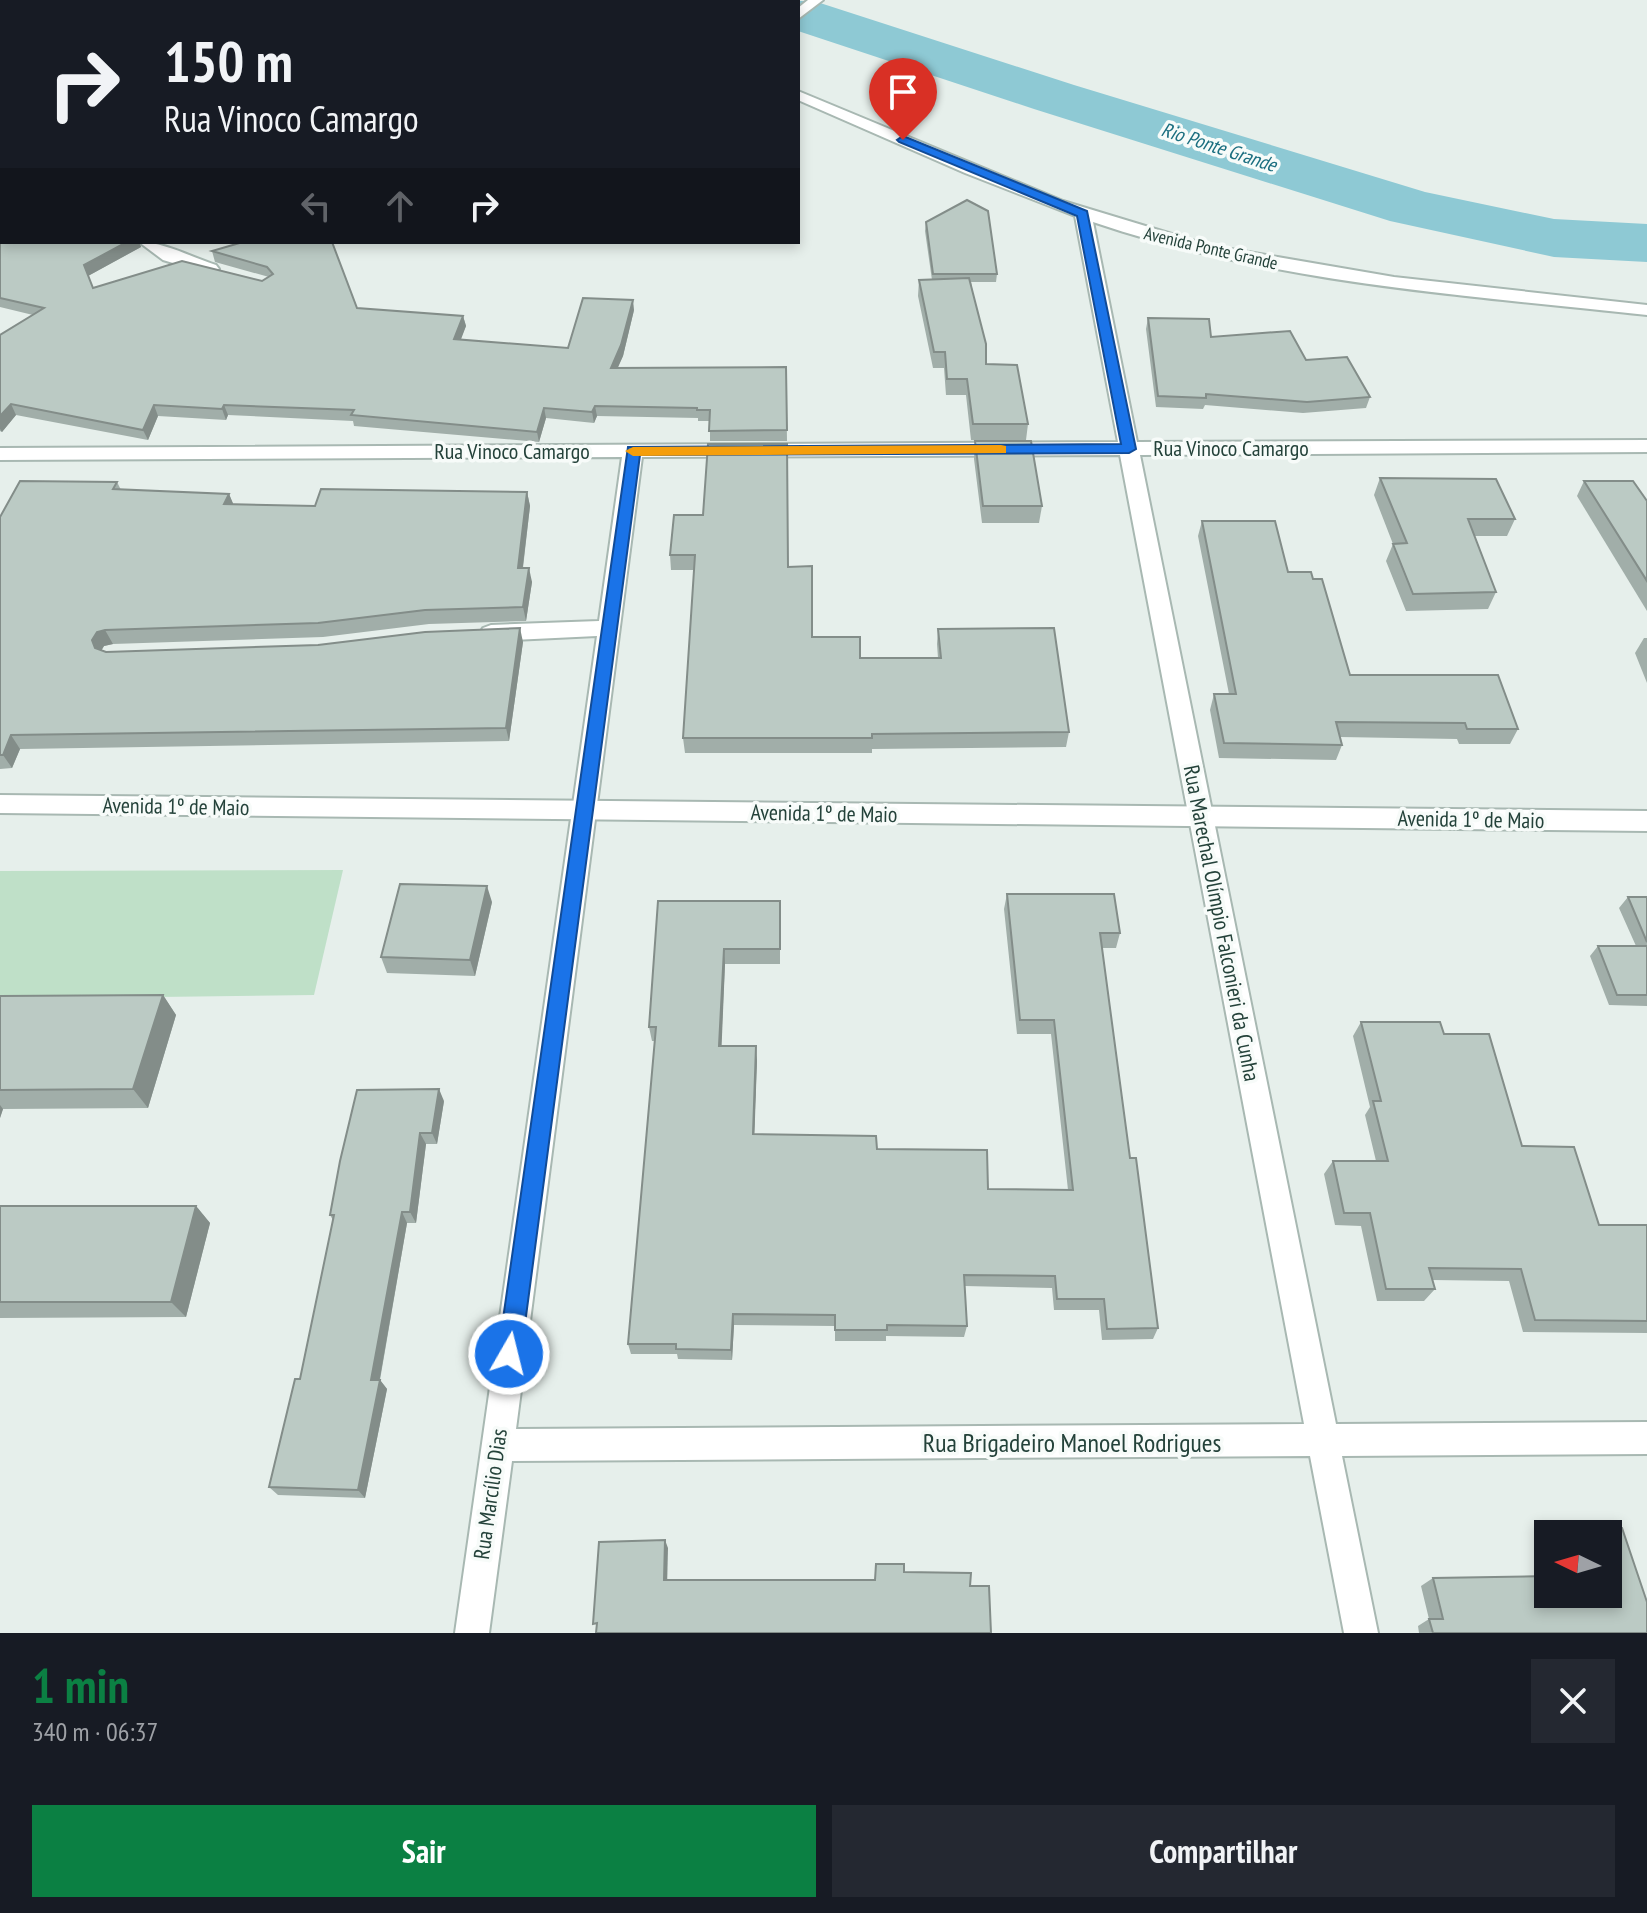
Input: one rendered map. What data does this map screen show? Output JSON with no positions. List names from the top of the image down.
{
  "streets": {
    "street": [
      "Avenida Ponte Grande",
      "Rua Vinoco Camargo",
      "Avenida 1º de Maio",
      "Rua Marechal Olímpio Falconieri da Cunha",
      "Rua Brigadeiro Manoel Rodrigues",
      "Rua Marcílio Dias"
    ]
  },
  "crossings": [
    ["Avenida Ponte Grande", "Rua Marechal Olímpio Falconieri da Cunha"],
    ["Rua Vinoco Camargo", "Rua Marechal Olímpio Falconieri da Cunha"],
    ["Rua Vinoco Camargo", "Rua Marcílio Dias"],
    ["Avenida 1º de Maio", "Rua Marechal Olímpio Falconieri da Cunha"],
    ["Avenida 1º de Maio", "Rua Marcílio Dias"],
    ["Rua Marechal Olímpio Falconieri da Cunha", "Rua Brigadeiro Manoel Rodrigues"],
    ["Rua Brigadeiro Manoel Rodrigues", "Rua Marcílio Dias"]
  ],
  "water": ["Rio Ponte Grande"],
  "north": "left",
  "page": {
    "turn": ["150 m", "Rua Vinoco Camargo"],
    "heading": ["1 min", "340 m · 06:37"],
    "buttons": ["Sair", "Compartilhar"]
  }
}
